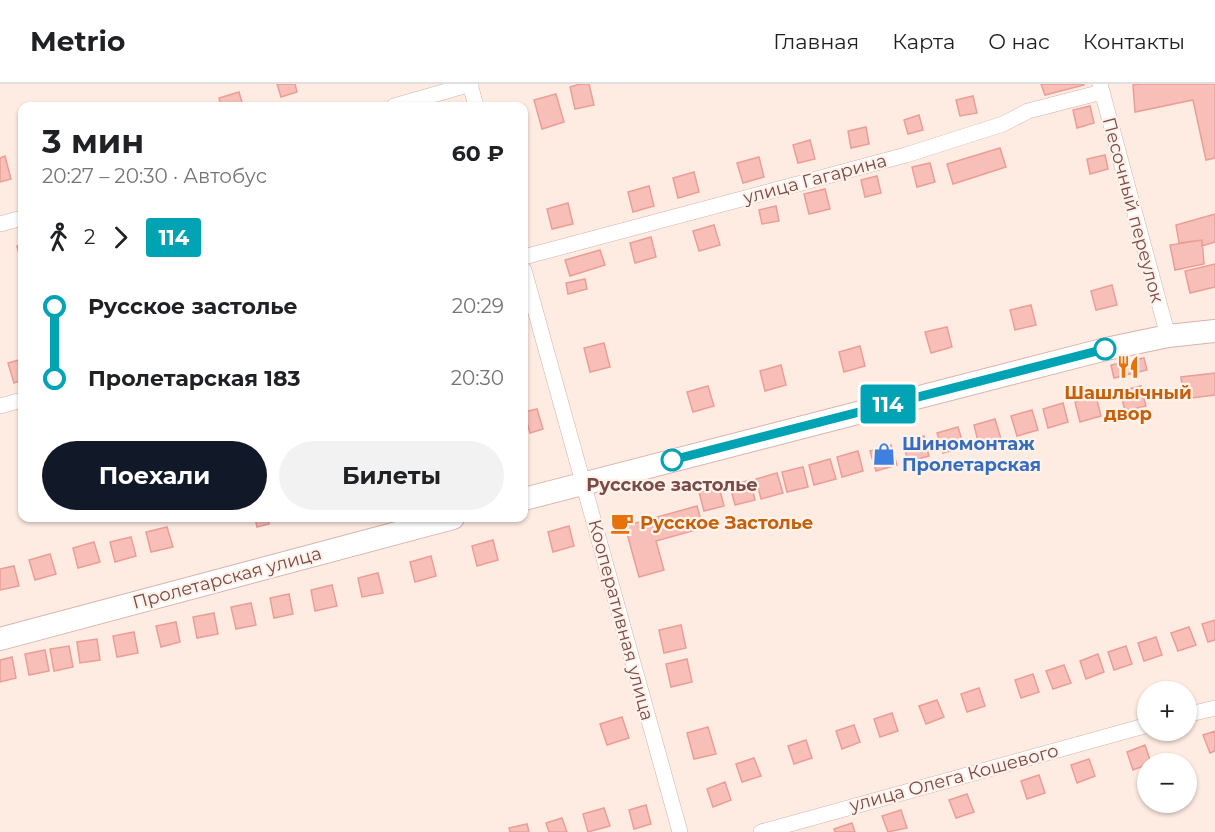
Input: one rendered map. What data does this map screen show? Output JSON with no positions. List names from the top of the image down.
{
  "streets": {
    "main road": ["Пролетарская улица"],
    "street": [
      "улица Гагарина",
      "Песочный переулок",
      "Кооперативная улица",
      "улица Олега Кошевого"
    ]
  },
  "crossings": [
    ["улица Гагарина", "Песочный переулок"]
  ],
  "places": {
    "restaurant": ["Шашлычный двор"],
    "shop": ["Шиномонтаж Пролетарская"],
    "other": ["Русское застолье"],
    "cafe": ["Русское Застолье"]
  },
  "lines": ["bus line 114"],
  "page": {
    "header": "Metrio",
    "nav": [
      "Главная",
      "Карта",
      "О нас",
      "Контакты"
    ],
    "on_map": "114",
    "heading": ["3 мин", "20:27 – 20:30 · Автобус", "60 ₽"],
    "legs": ["2", "114"],
    "list": [
      {
        "name": "Русское застолье",
        "value": "20:29"
      },
      {
        "name": "Пролетарская 183",
        "value": "20:30"
      }
    ],
    "buttons": ["Поехали", "Билеты"],
    "map_buttons": ["+", "−"]
  }
}
